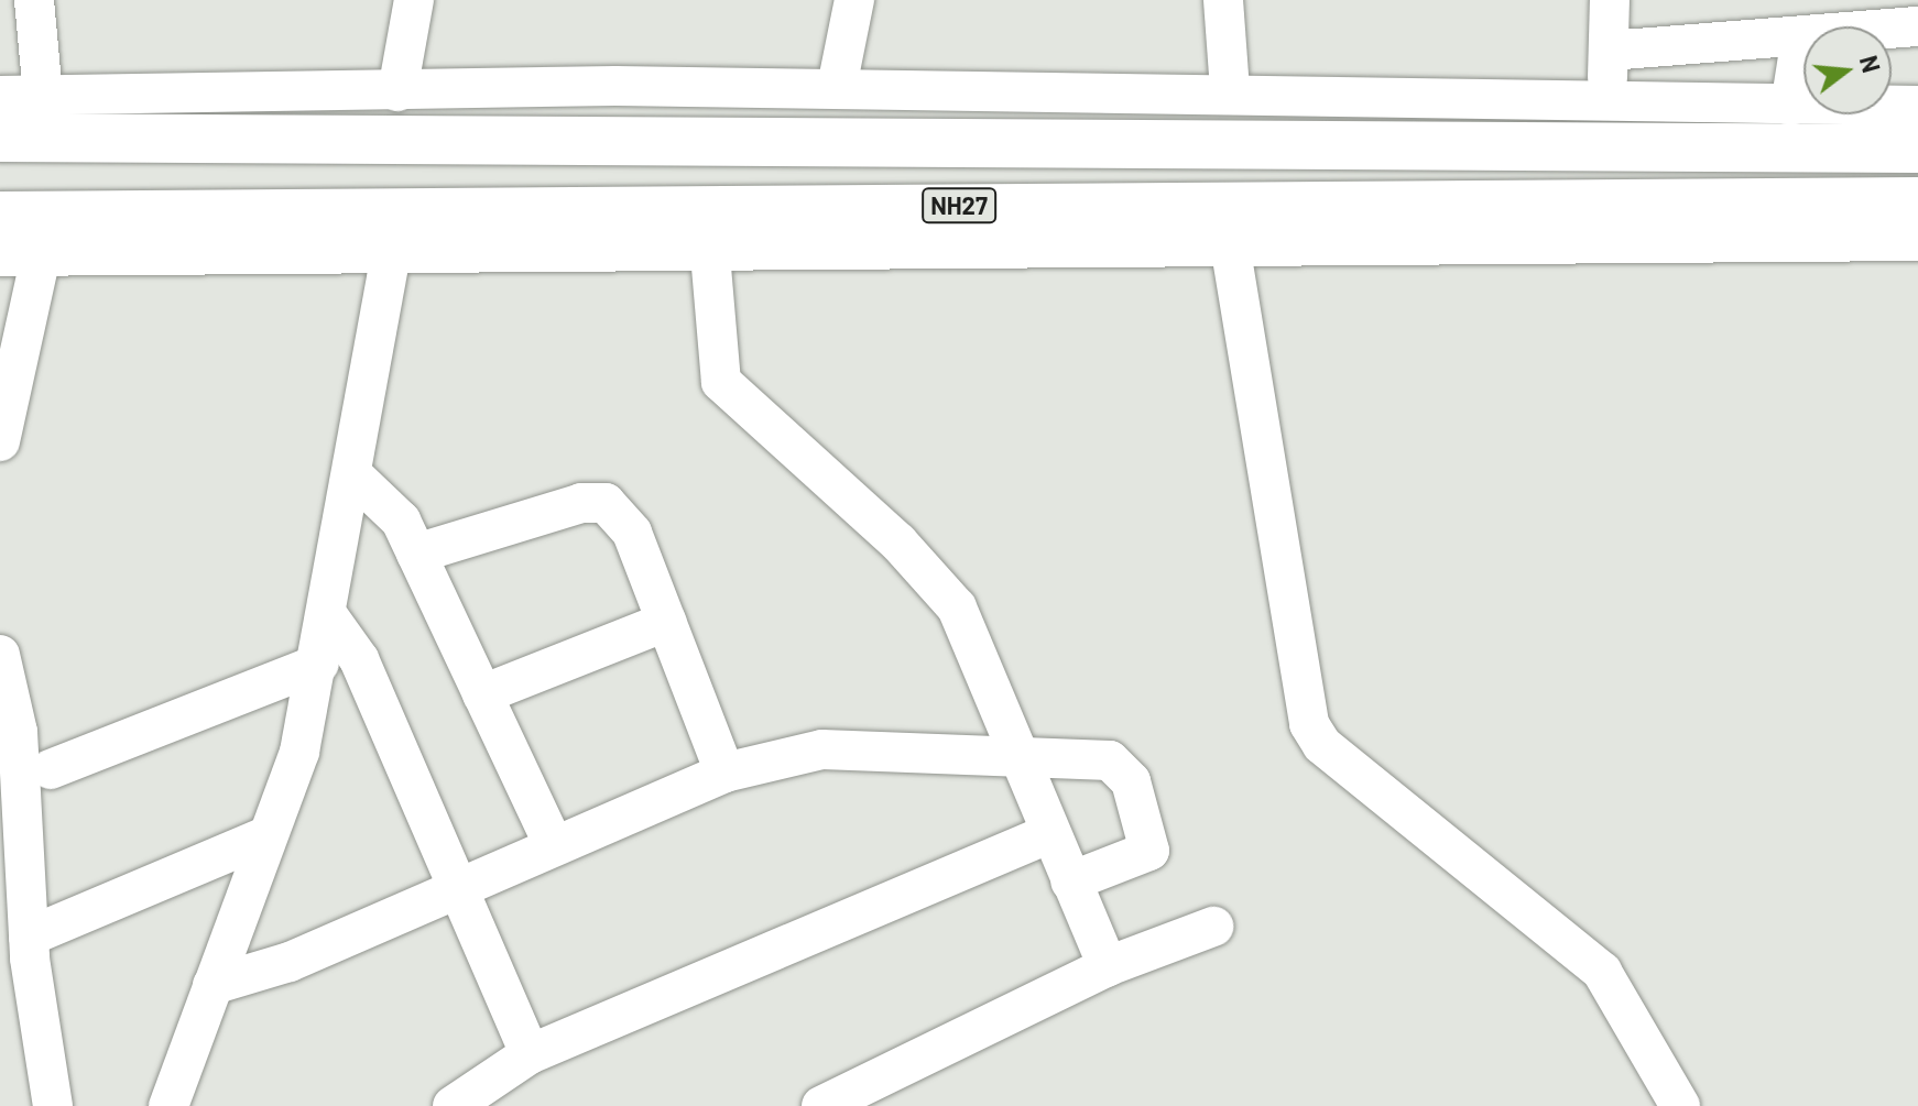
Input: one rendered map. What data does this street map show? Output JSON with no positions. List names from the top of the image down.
{
  "streets": {
    "highway": ["NH27"]
  },
  "north": "right"
}
